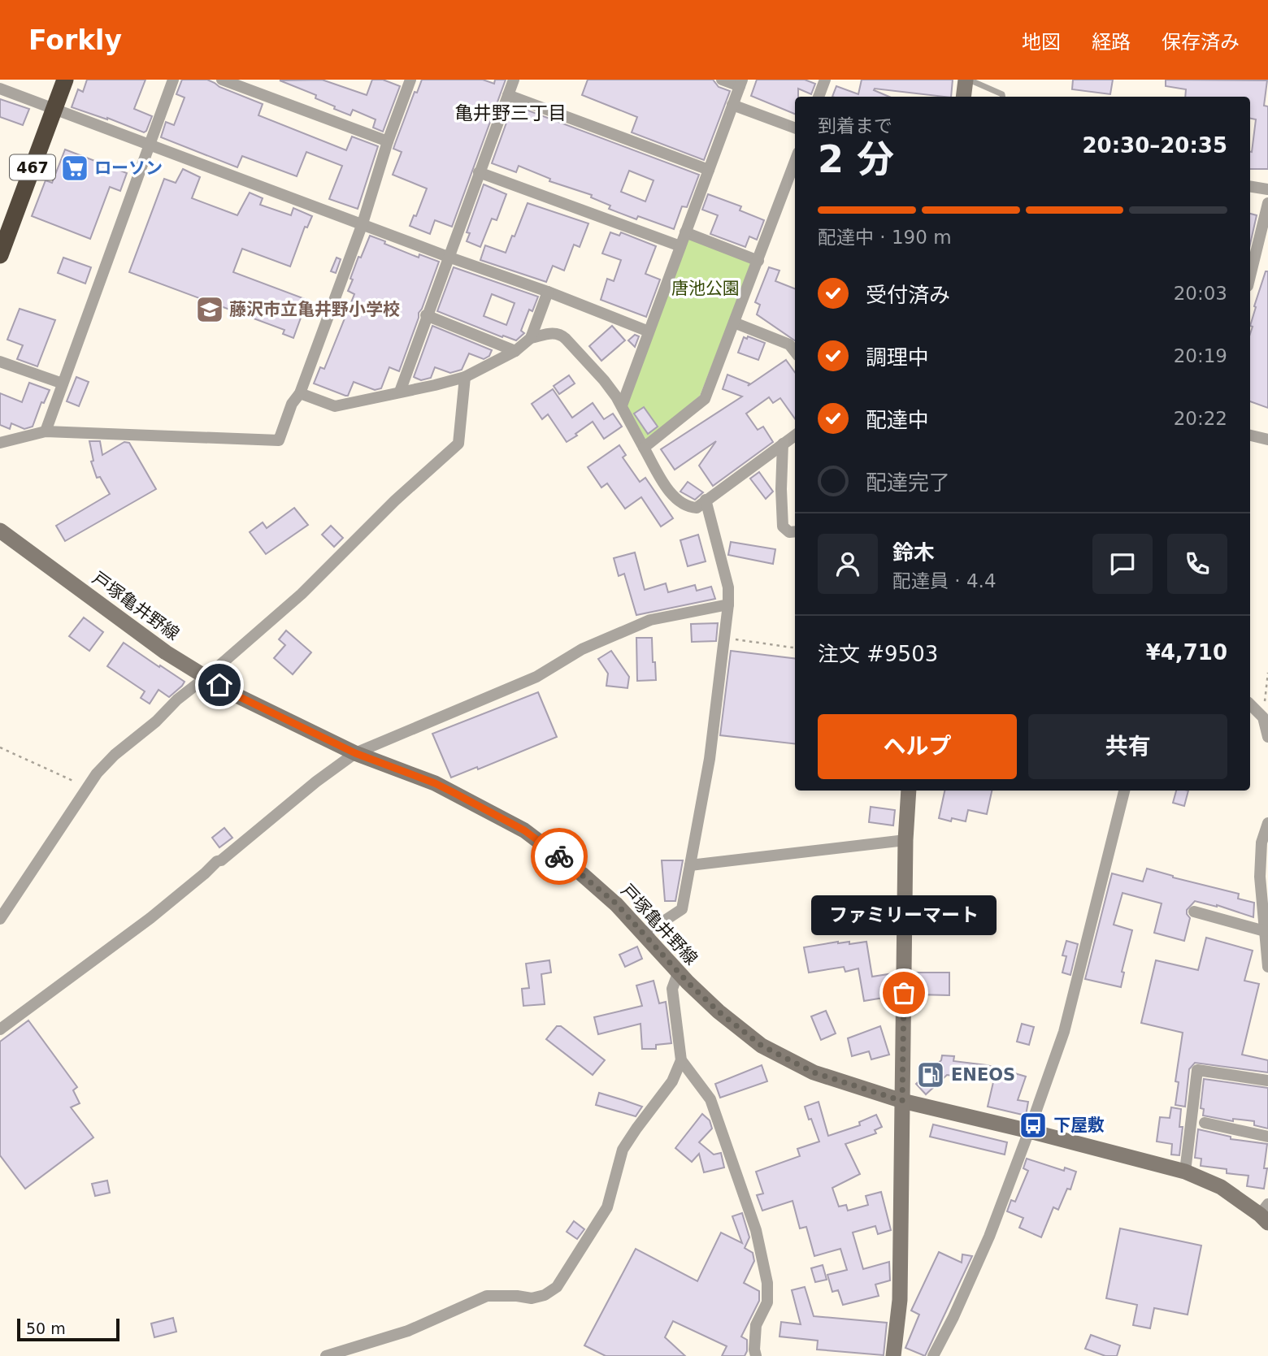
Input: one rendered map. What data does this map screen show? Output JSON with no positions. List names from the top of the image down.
{
  "streets": {
    "highway": ["467"],
    "main road": ["戸塚亀井野線"]
  },
  "districts": ["亀井野三丁目"],
  "parks": ["唐池公園"],
  "places": {
    "supermarket": ["ローソン"],
    "school or university": ["藤沢市立亀井野小学校"],
    "other": ["ファミリーマート"],
    "fuel station": ["ENEOS"],
    "bus stop": ["下屋敷"]
  },
  "scale_bar": "50 m",
  "page": {
    "header": "Forkly",
    "nav": ["地図", "経路", "保存済み"],
    "heading": ["2 分", "到着まで", "20:30–20:35"],
    "panel": [
      "鈴木",
      "配達員 · 4.4",
      "注文 #9503",
      "¥4,710"
    ],
    "bar": "配達中 · 190 m",
    "list": [
      ["受付済み", "20:03"],
      ["調理中", "20:19"],
      ["配達中", "20:22"],
      "配達完了"
    ],
    "buttons": ["ヘルプ", "共有"],
    "bubble": "ファミリーマート",
    "scale": "50 m"
  }
}
